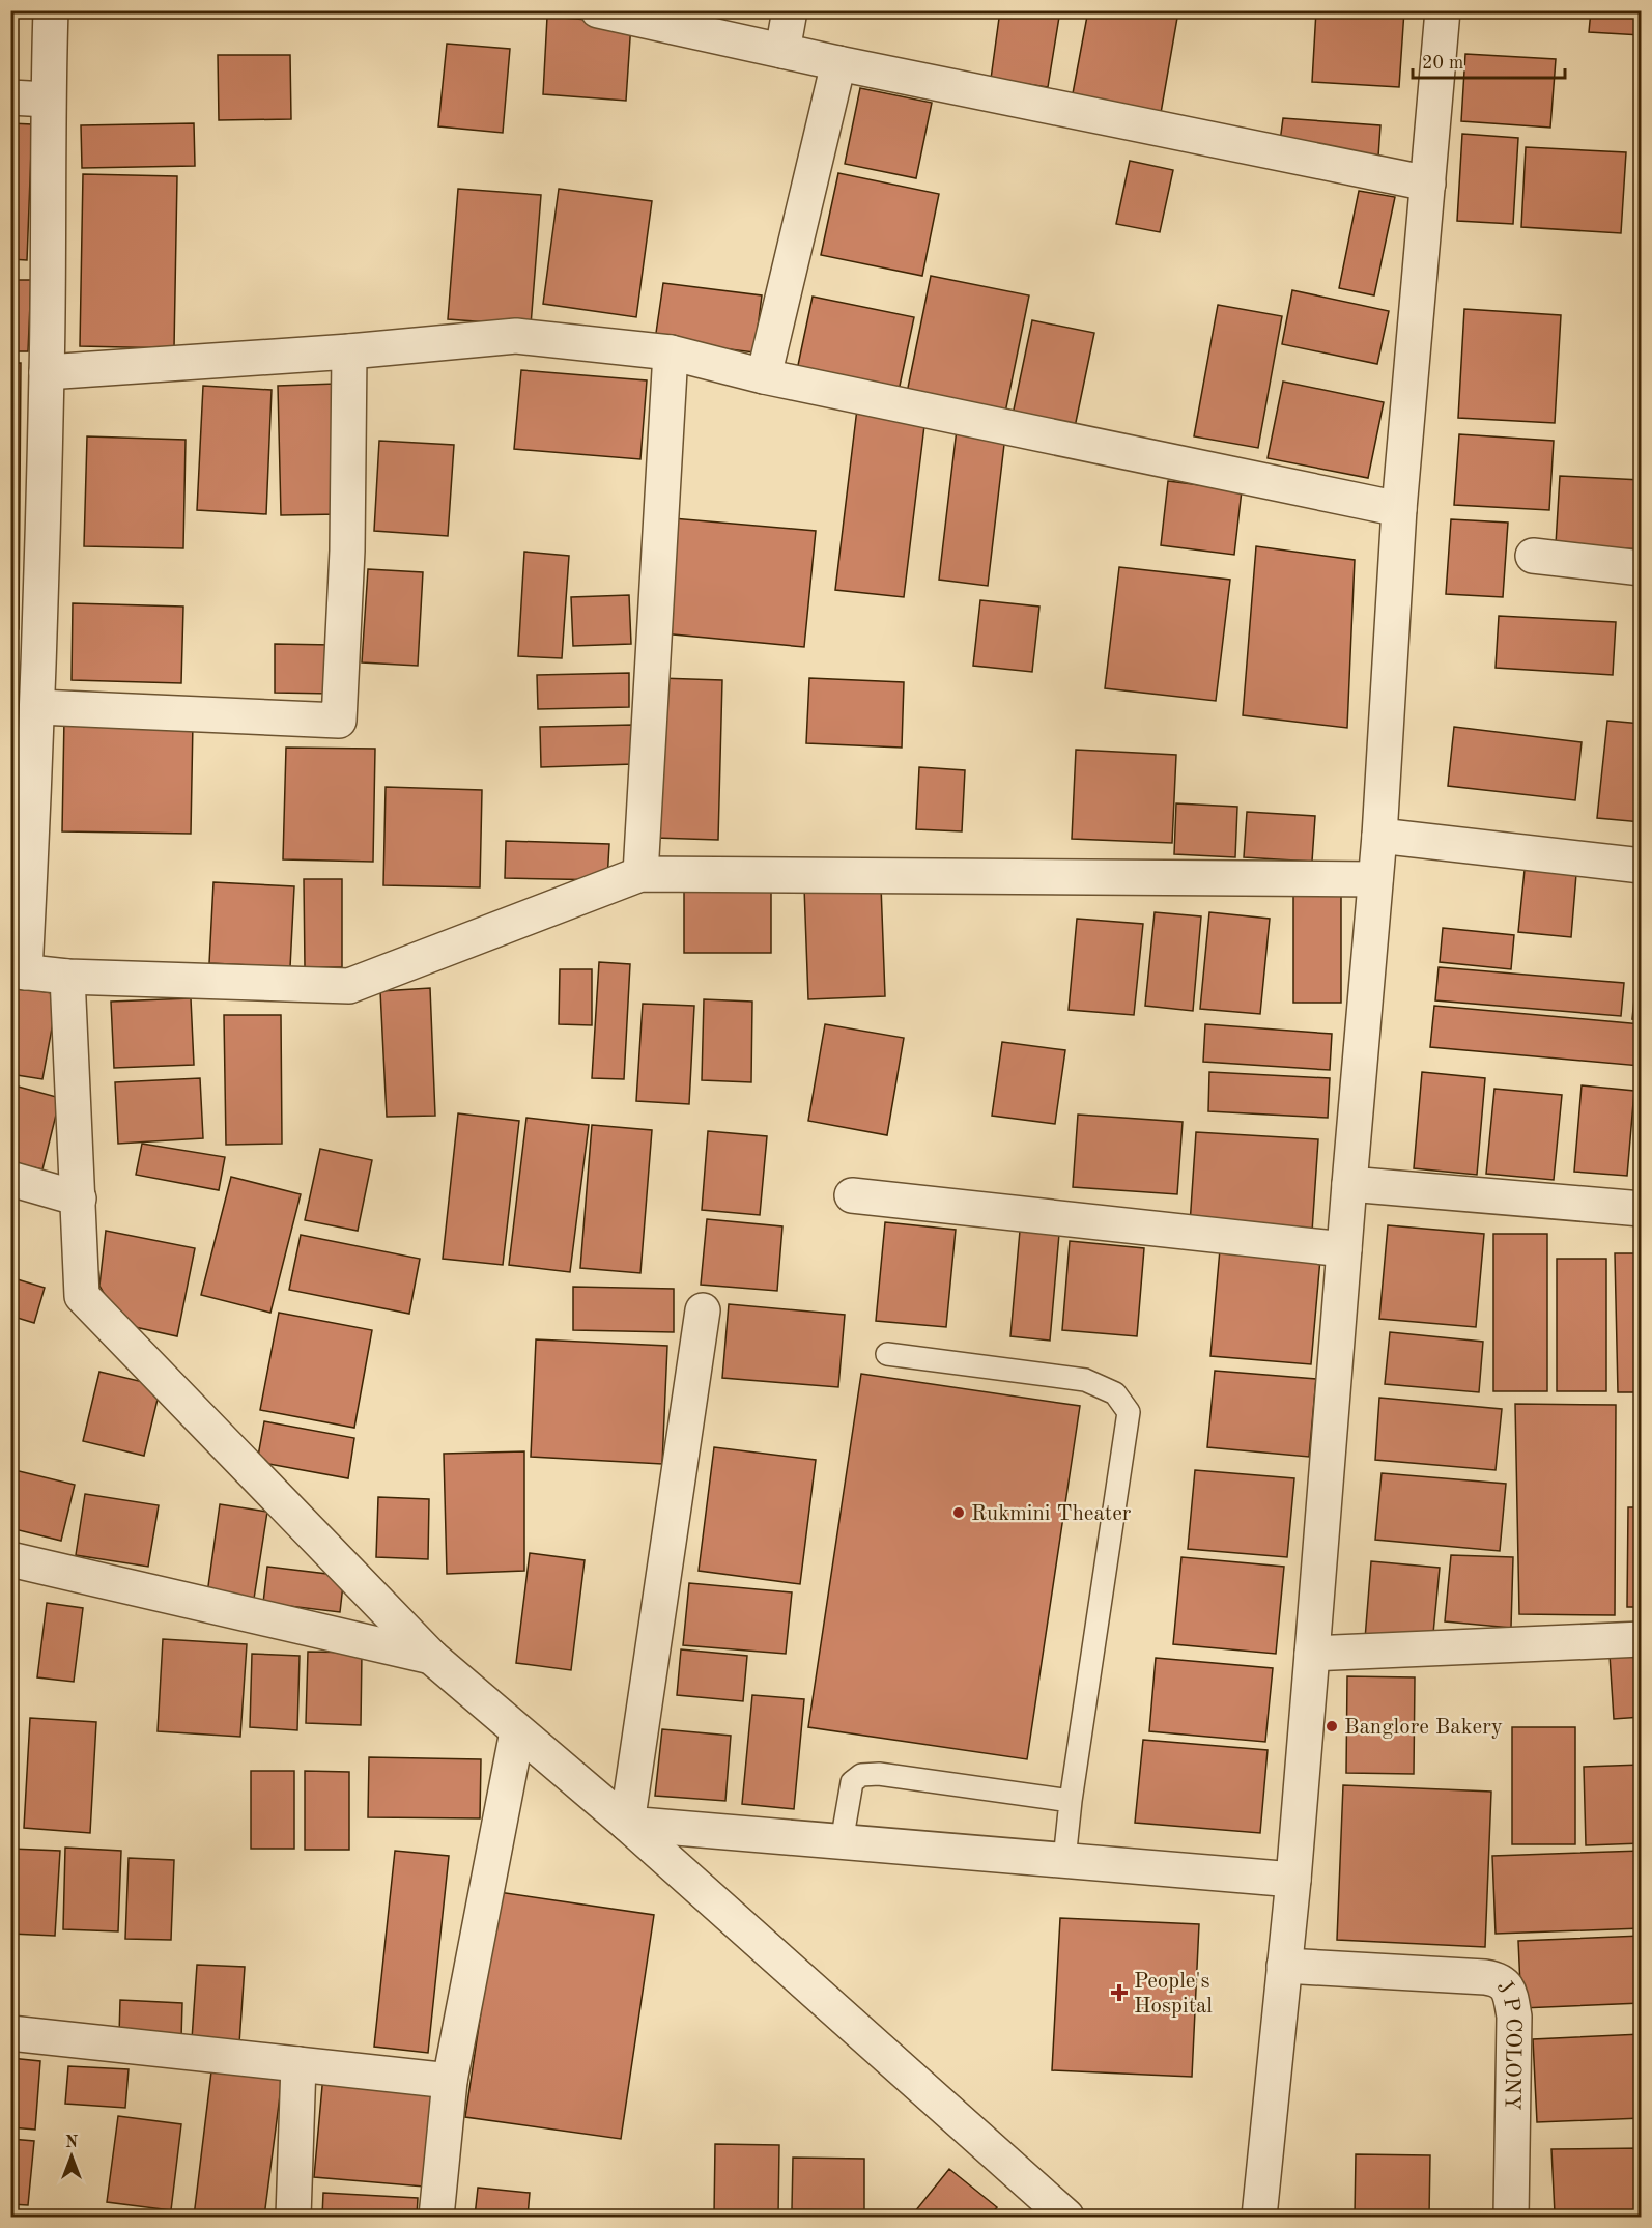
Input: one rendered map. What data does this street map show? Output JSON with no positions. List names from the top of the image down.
{
  "streets": {
    "street": ["J P COLONY"]
  },
  "places": {
    "other": ["Rukmini Theater", "Banglore Bakery"],
    "health": ["People's Hospital"]
  },
  "scale_bar": "20 m",
  "north": "top"
}
